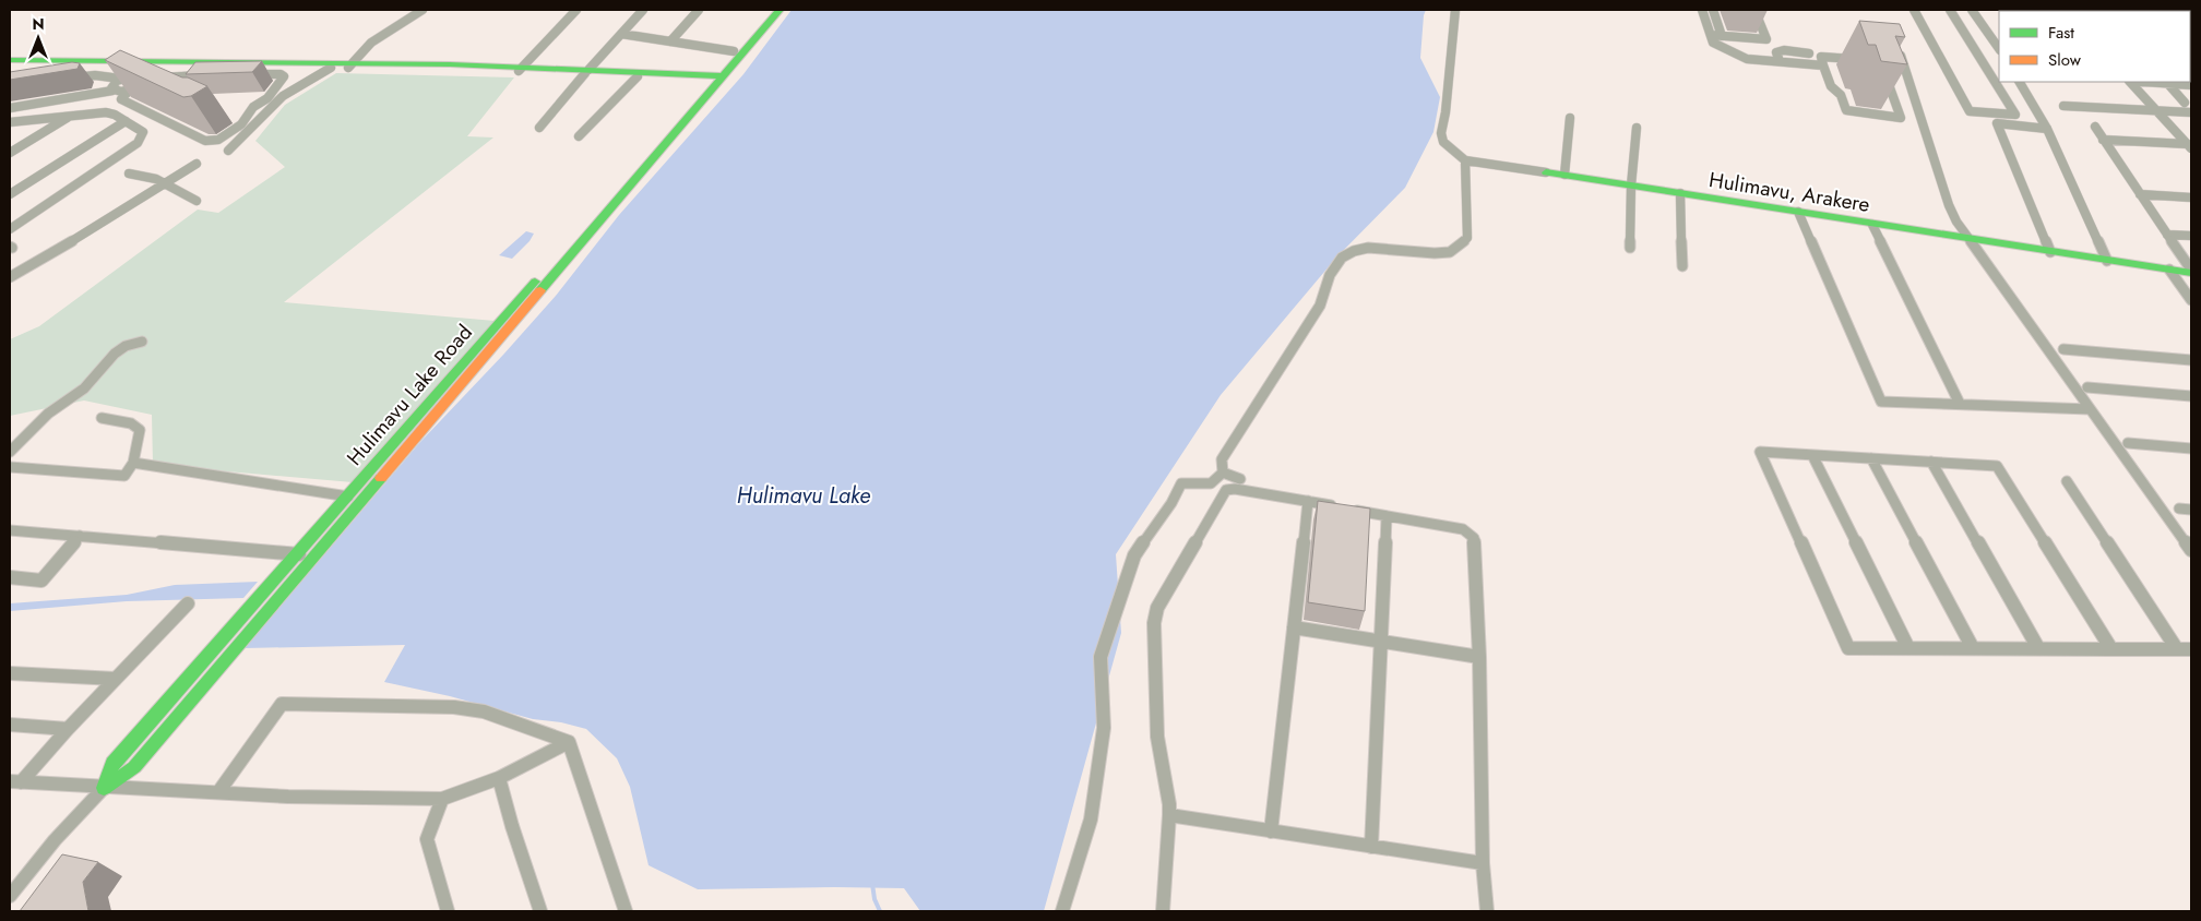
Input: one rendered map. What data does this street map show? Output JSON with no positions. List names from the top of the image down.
{
  "streets": {
    "main road": ["Hulimavu, Arakere", "Hulimavu Lake Road"]
  },
  "water": ["Hulimavu Lake"],
  "legend": ["Fast", "Slow"],
  "north": "top"
}
